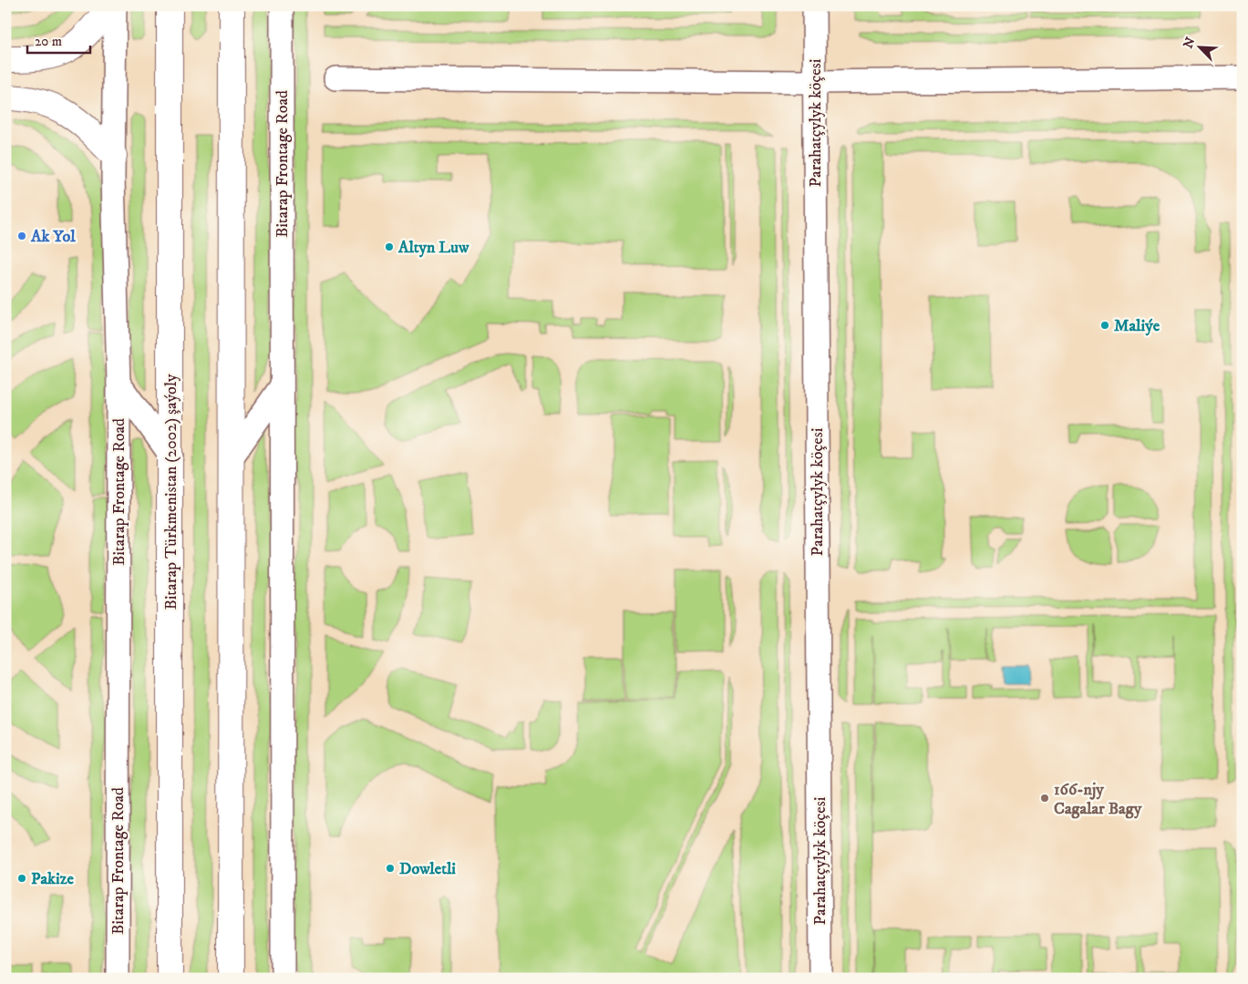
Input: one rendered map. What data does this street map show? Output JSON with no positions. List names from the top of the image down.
{
  "streets": {
    "main road": ["Bitarap Türkmenistan (2002) şaýoly"],
    "street": ["Parahatçylyk köçesi", "Bitarap Frontage Road"]
  },
  "places": [
    "Ak Yol",
    "Altyn Luw",
    "Maliýe",
    "166-njy Cagalar Bagy",
    "Dowletli",
    "Pakize"
  ],
  "scale_bar": "20 m",
  "north": "top left"
}
